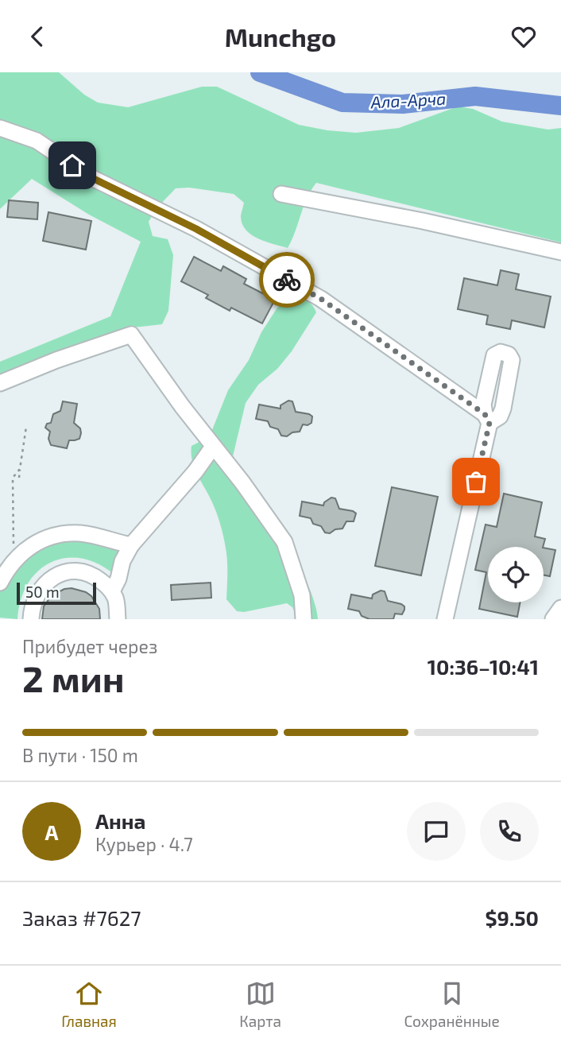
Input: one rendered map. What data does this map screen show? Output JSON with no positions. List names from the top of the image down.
{
  "water": ["Ала-Арча"],
  "scale_bar": "50 m",
  "page": {
    "header": "Munchgo",
    "scale": "50 m",
    "heading": ["2 мин", "Прибудет через", "10:36–10:41"],
    "panel": [
      "Анна",
      "Курьер · 4.7",
      "Заказ #7627",
      "$9.50"
    ],
    "bar": "В пути · 150 m",
    "round": "А",
    "tabs": ["Главная", "Карта", "Сохранённые"]
  }
}
